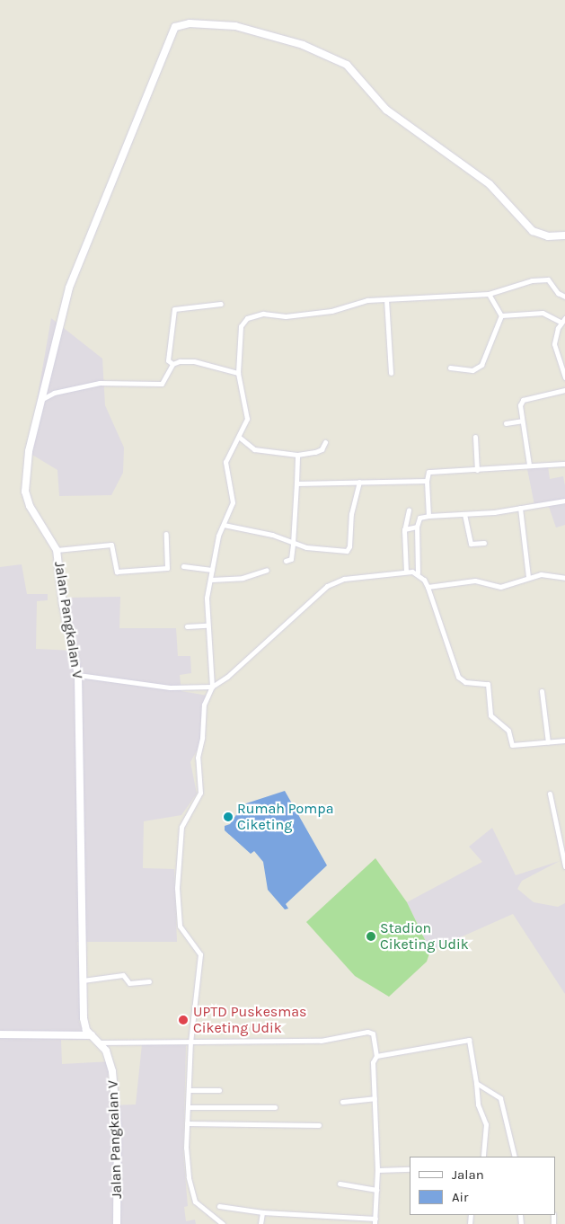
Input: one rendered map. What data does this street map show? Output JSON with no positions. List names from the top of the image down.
{
  "streets": {
    "street": ["Jalan Pangkalan V"]
  },
  "places": ["Rumah Pompa Ciketing", "Stadion Ciketing Udik", "UPTD Puskesmas Ciketing Udik"],
  "legend": ["Jalan", "Air"]
}
